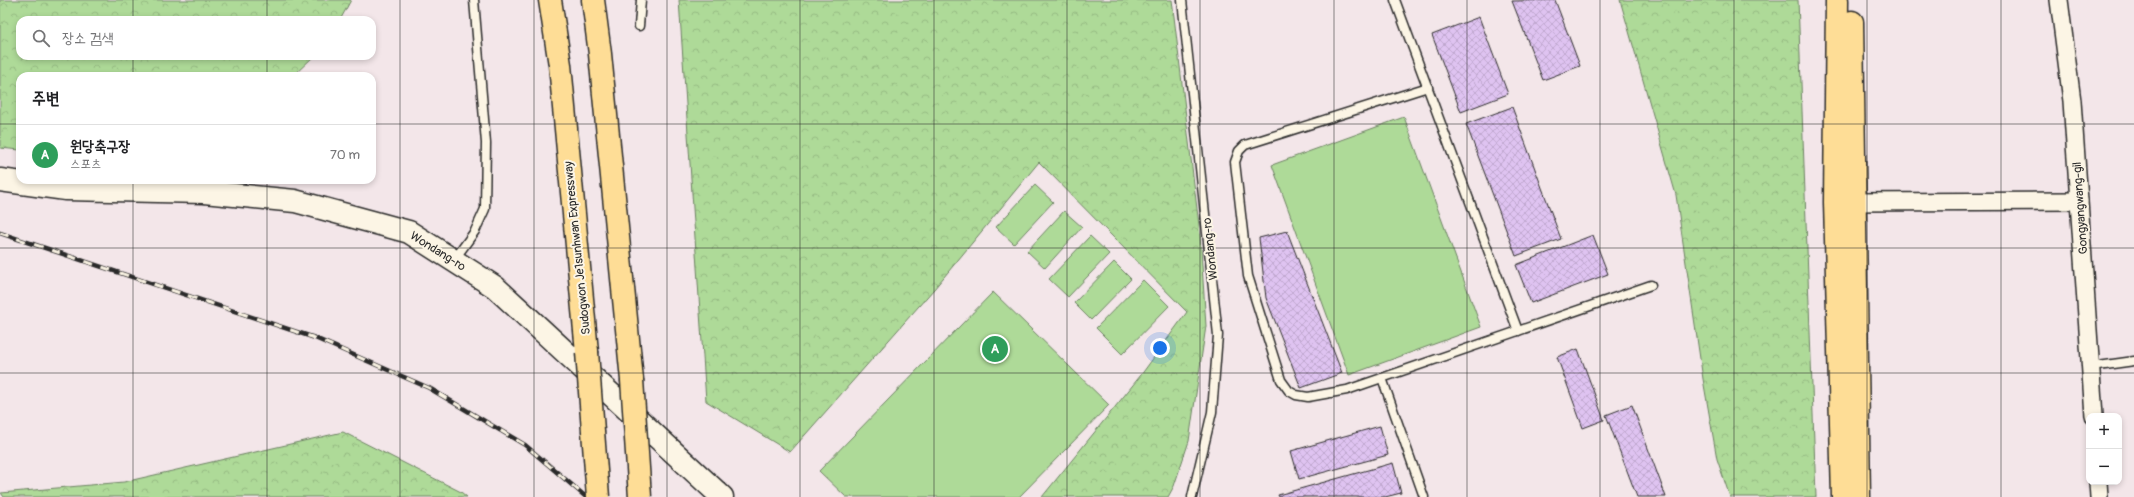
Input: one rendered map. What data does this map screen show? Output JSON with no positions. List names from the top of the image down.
{
  "streets": {
    "highway": ["Sudogwon Je1sunhwan Expressway"],
    "main road": ["Wondang-ro"],
    "street": ["Gongyangwang-gil"]
  },
  "page": {
    "search": "장소 검색",
    "heading": "주변",
    "list": [
      {
        "mark": "A",
        "name": "원당축구장",
        "note": "스포츠",
        "value": "70 m"
      }
    ],
    "pins": "A",
    "map_buttons": ["+", "−"]
  }
}
